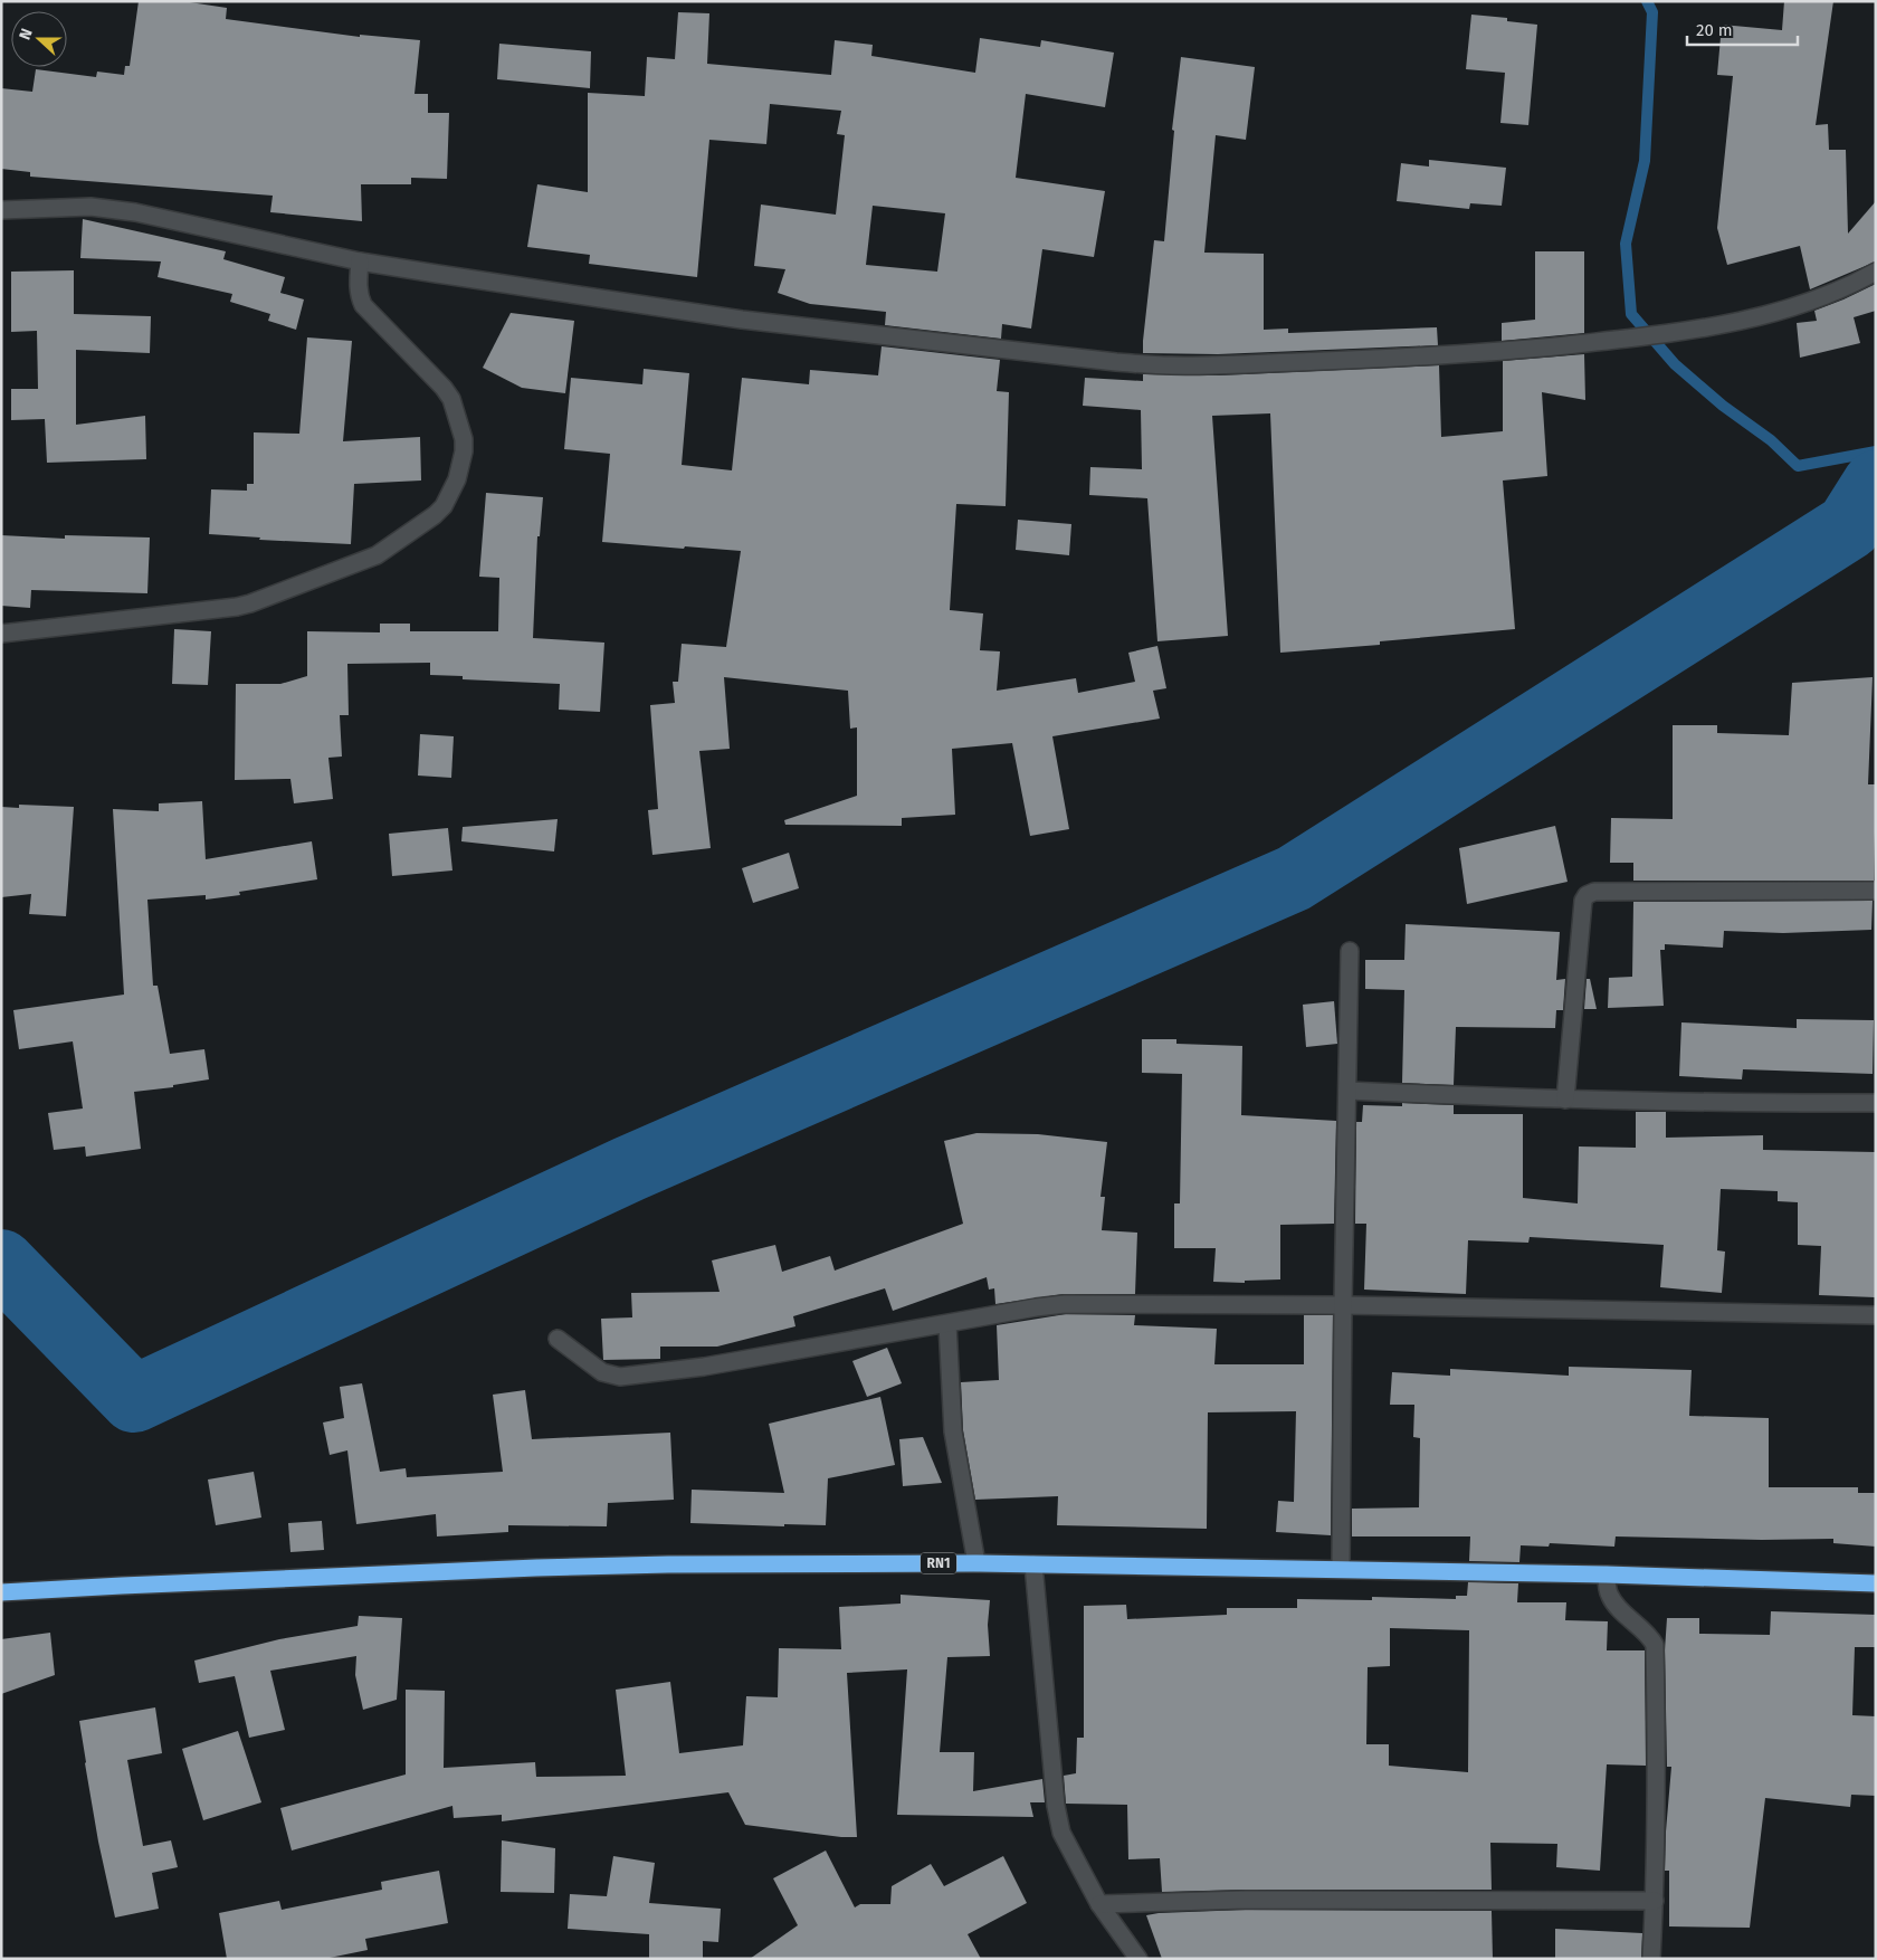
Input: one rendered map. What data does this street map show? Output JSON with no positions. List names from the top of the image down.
{
  "streets": {
    "highway": ["RN1"]
  },
  "scale_bar": "20 m",
  "north": "left"
}
